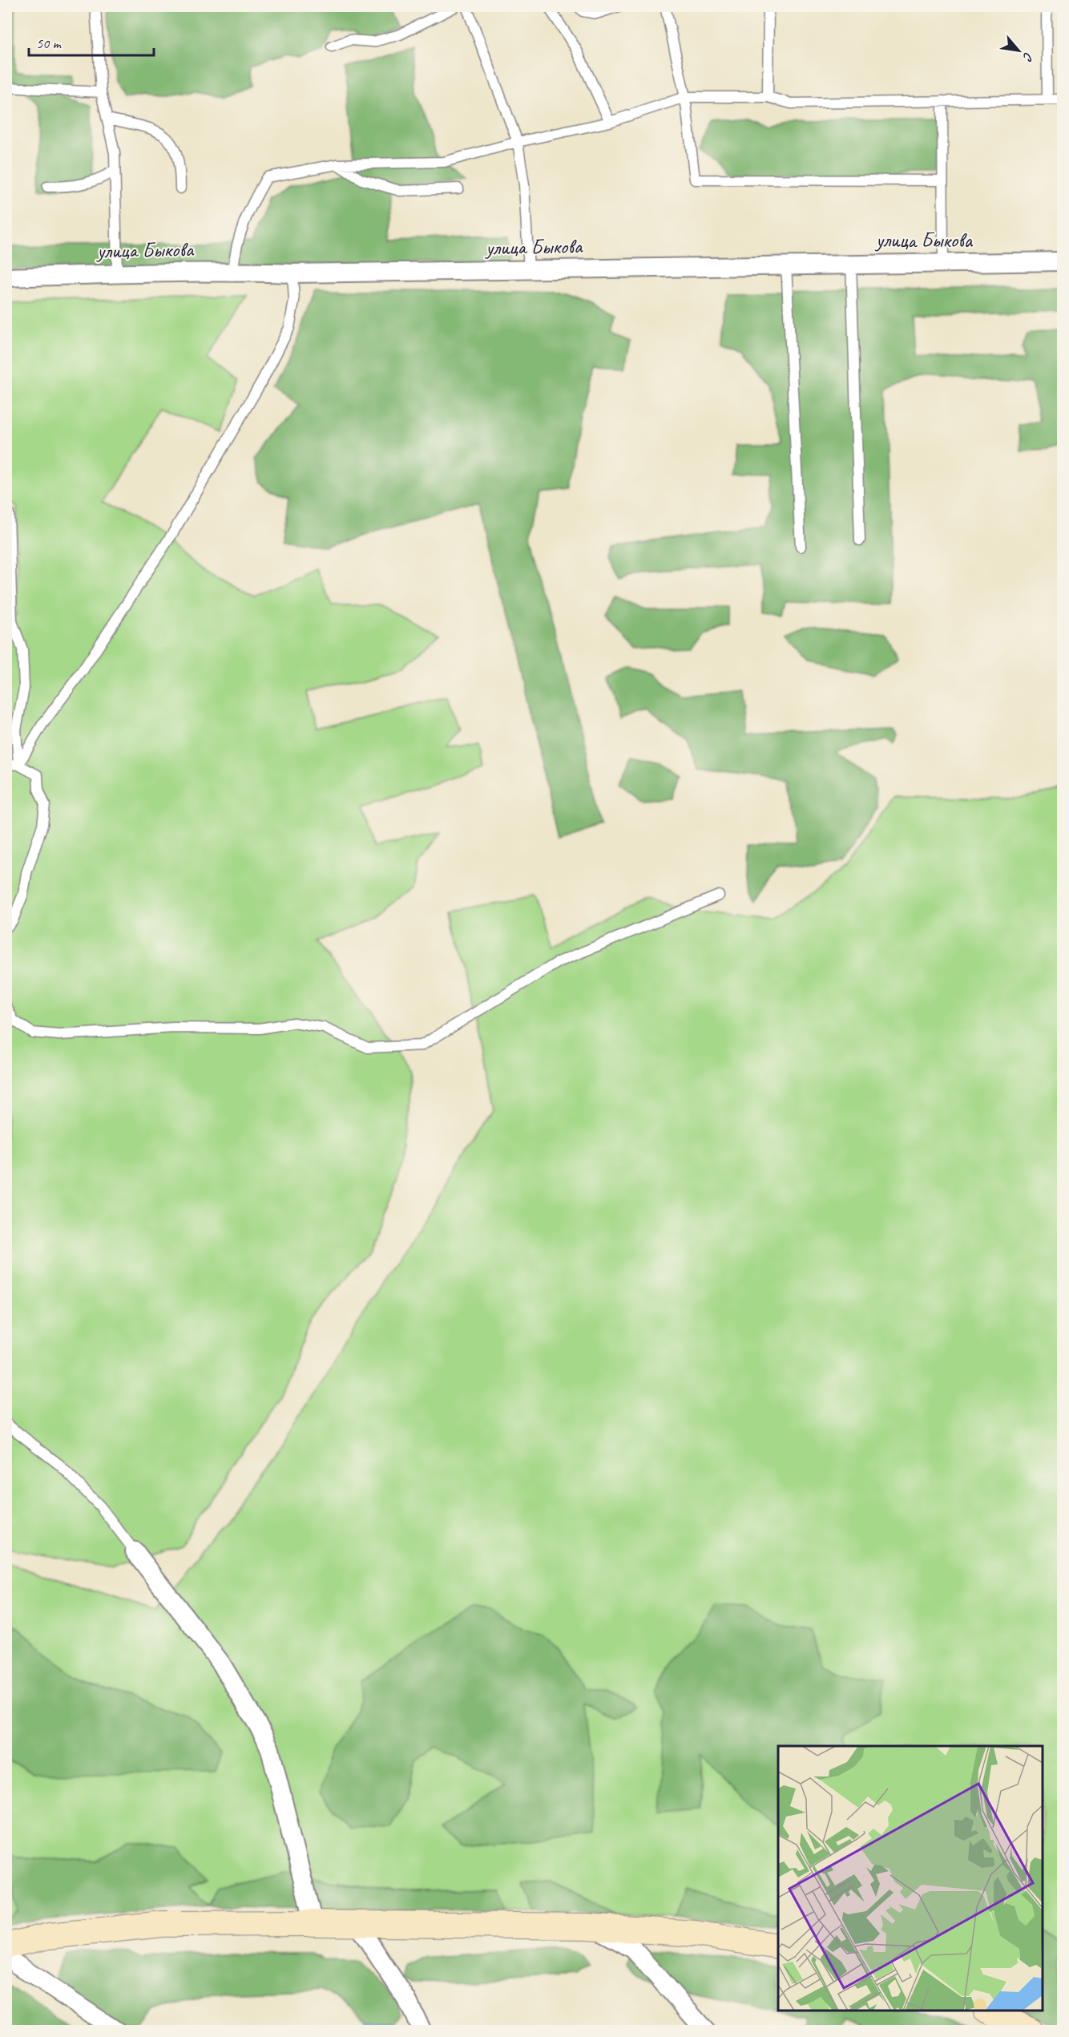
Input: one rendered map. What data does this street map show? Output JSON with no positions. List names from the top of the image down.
{
  "streets": {
    "street": ["улица Быкова"]
  },
  "scale_bar": "50 m",
  "north": "bottom right"
}
